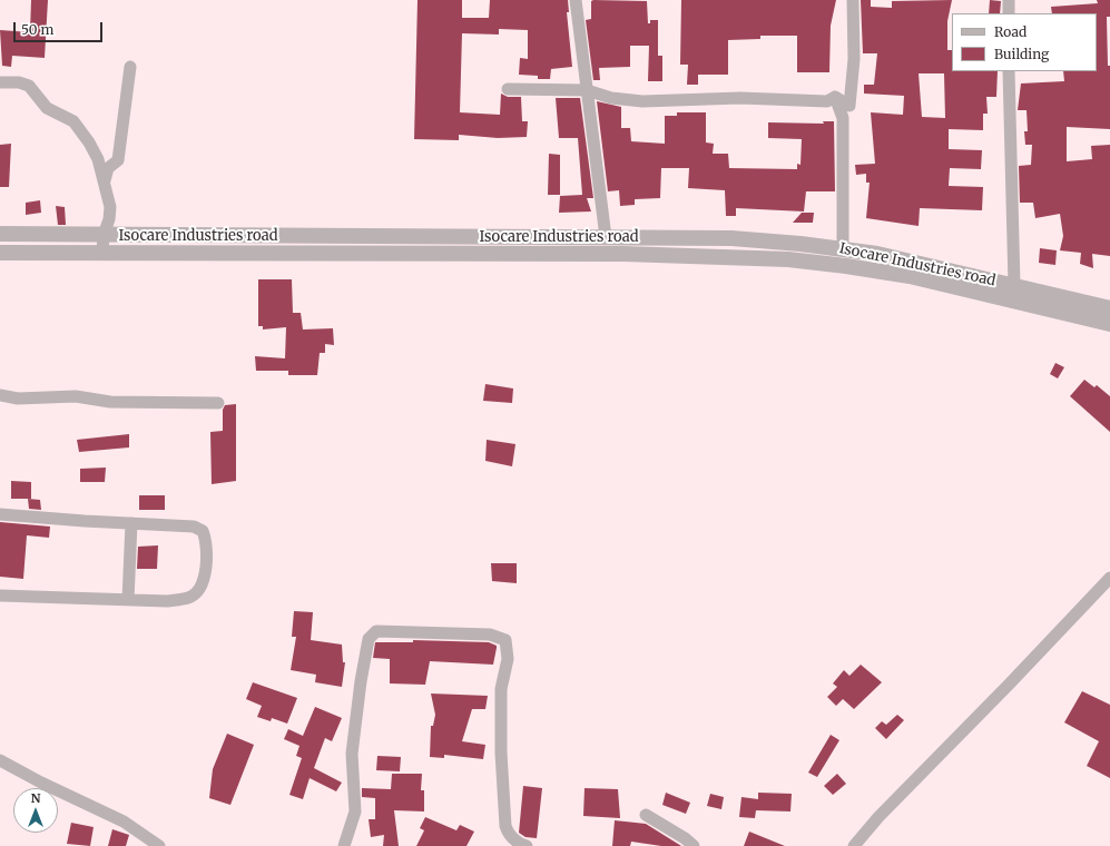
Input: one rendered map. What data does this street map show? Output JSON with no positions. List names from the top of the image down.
{
  "streets": {
    "street": ["Isocare Industries road"]
  },
  "legend": ["Road", "Building"],
  "scale_bar": "50 m",
  "north": "top"
}
